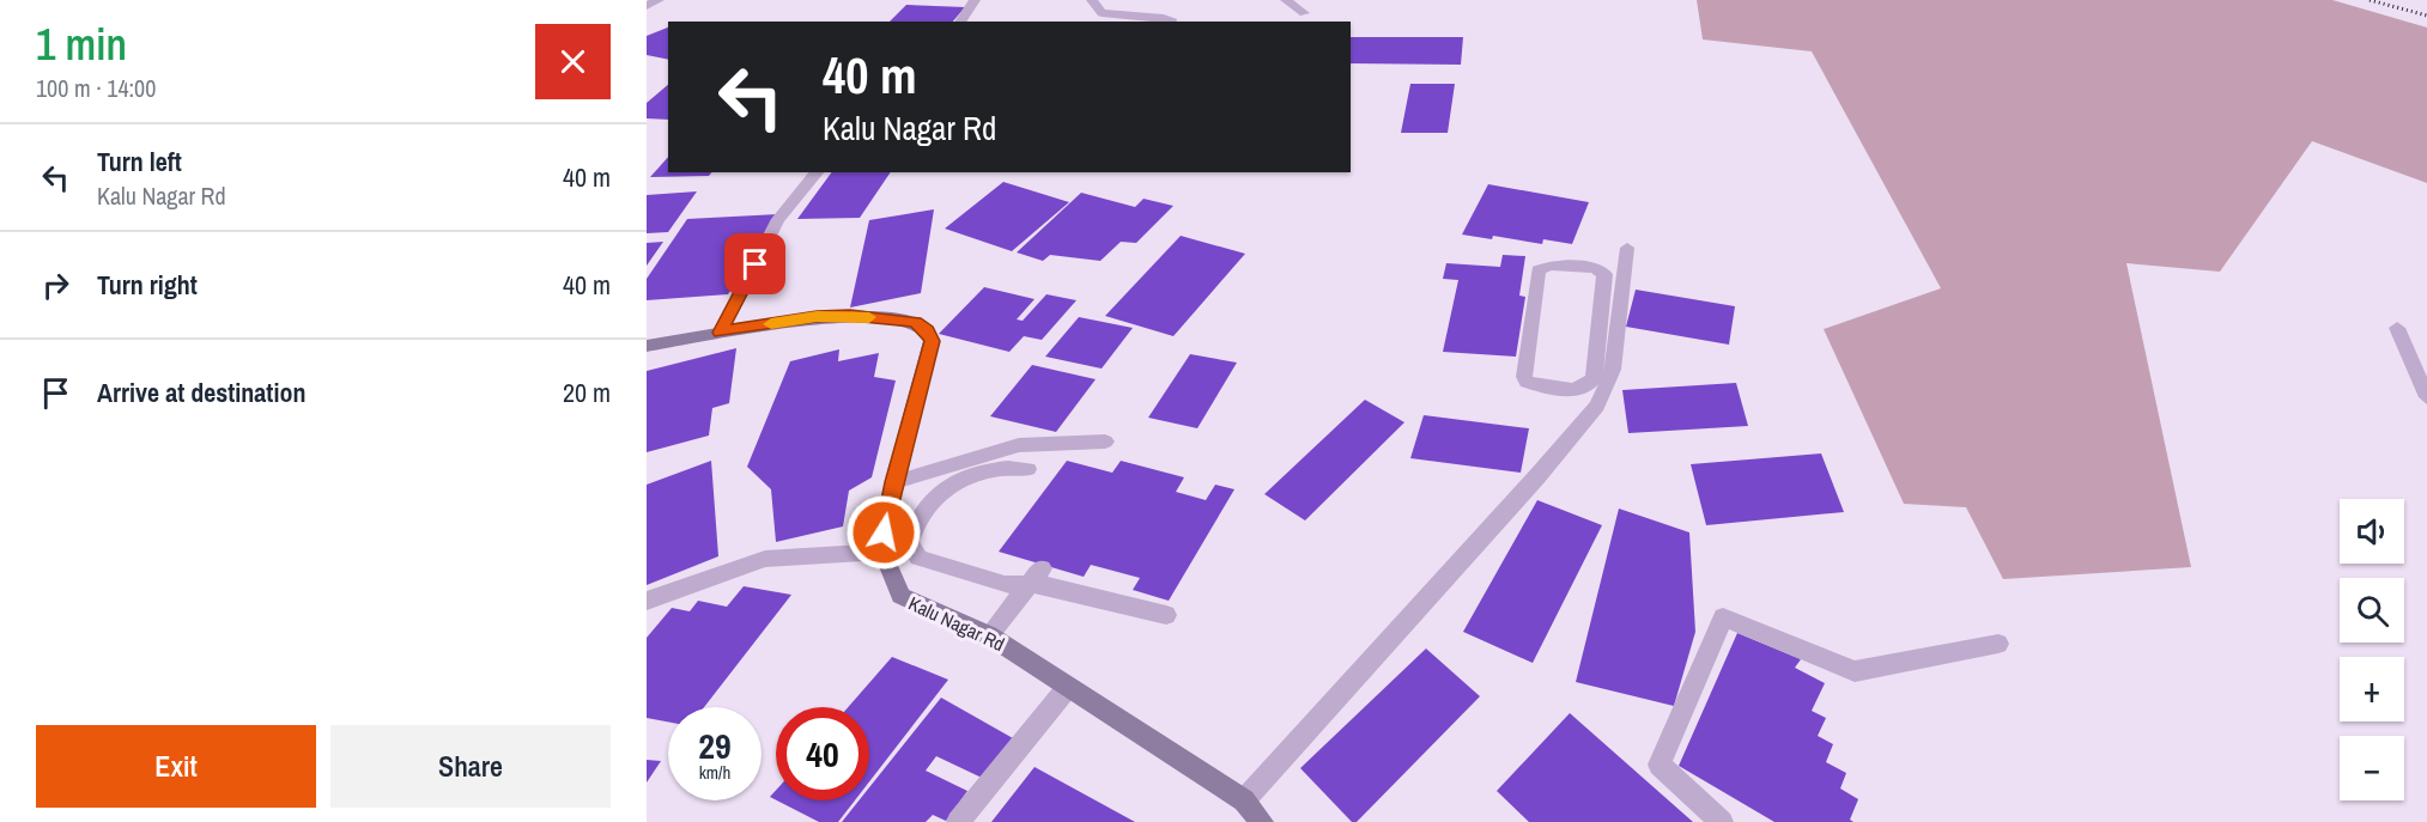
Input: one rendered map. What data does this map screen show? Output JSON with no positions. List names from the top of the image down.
{
  "streets": {
    "street": ["Kalu Nagar Rd"]
  },
  "page": {
    "heading": ["1 min", "100 m · 14:00"],
    "turn": ["40 m", "Kalu Nagar Rd"],
    "list": [
      {
        "name": "Turn left",
        "note": "Kalu Nagar Rd",
        "value": "40 m"
      },
      {
        "name": "Turn right",
        "value": "40 m"
      },
      {
        "name": "Arrive at destination",
        "value": "20 m"
      }
    ],
    "map_buttons": ["+", "−"],
    "speed": "29 km/h",
    "limit": "40",
    "buttons": ["Exit", "Share"]
  }
}
